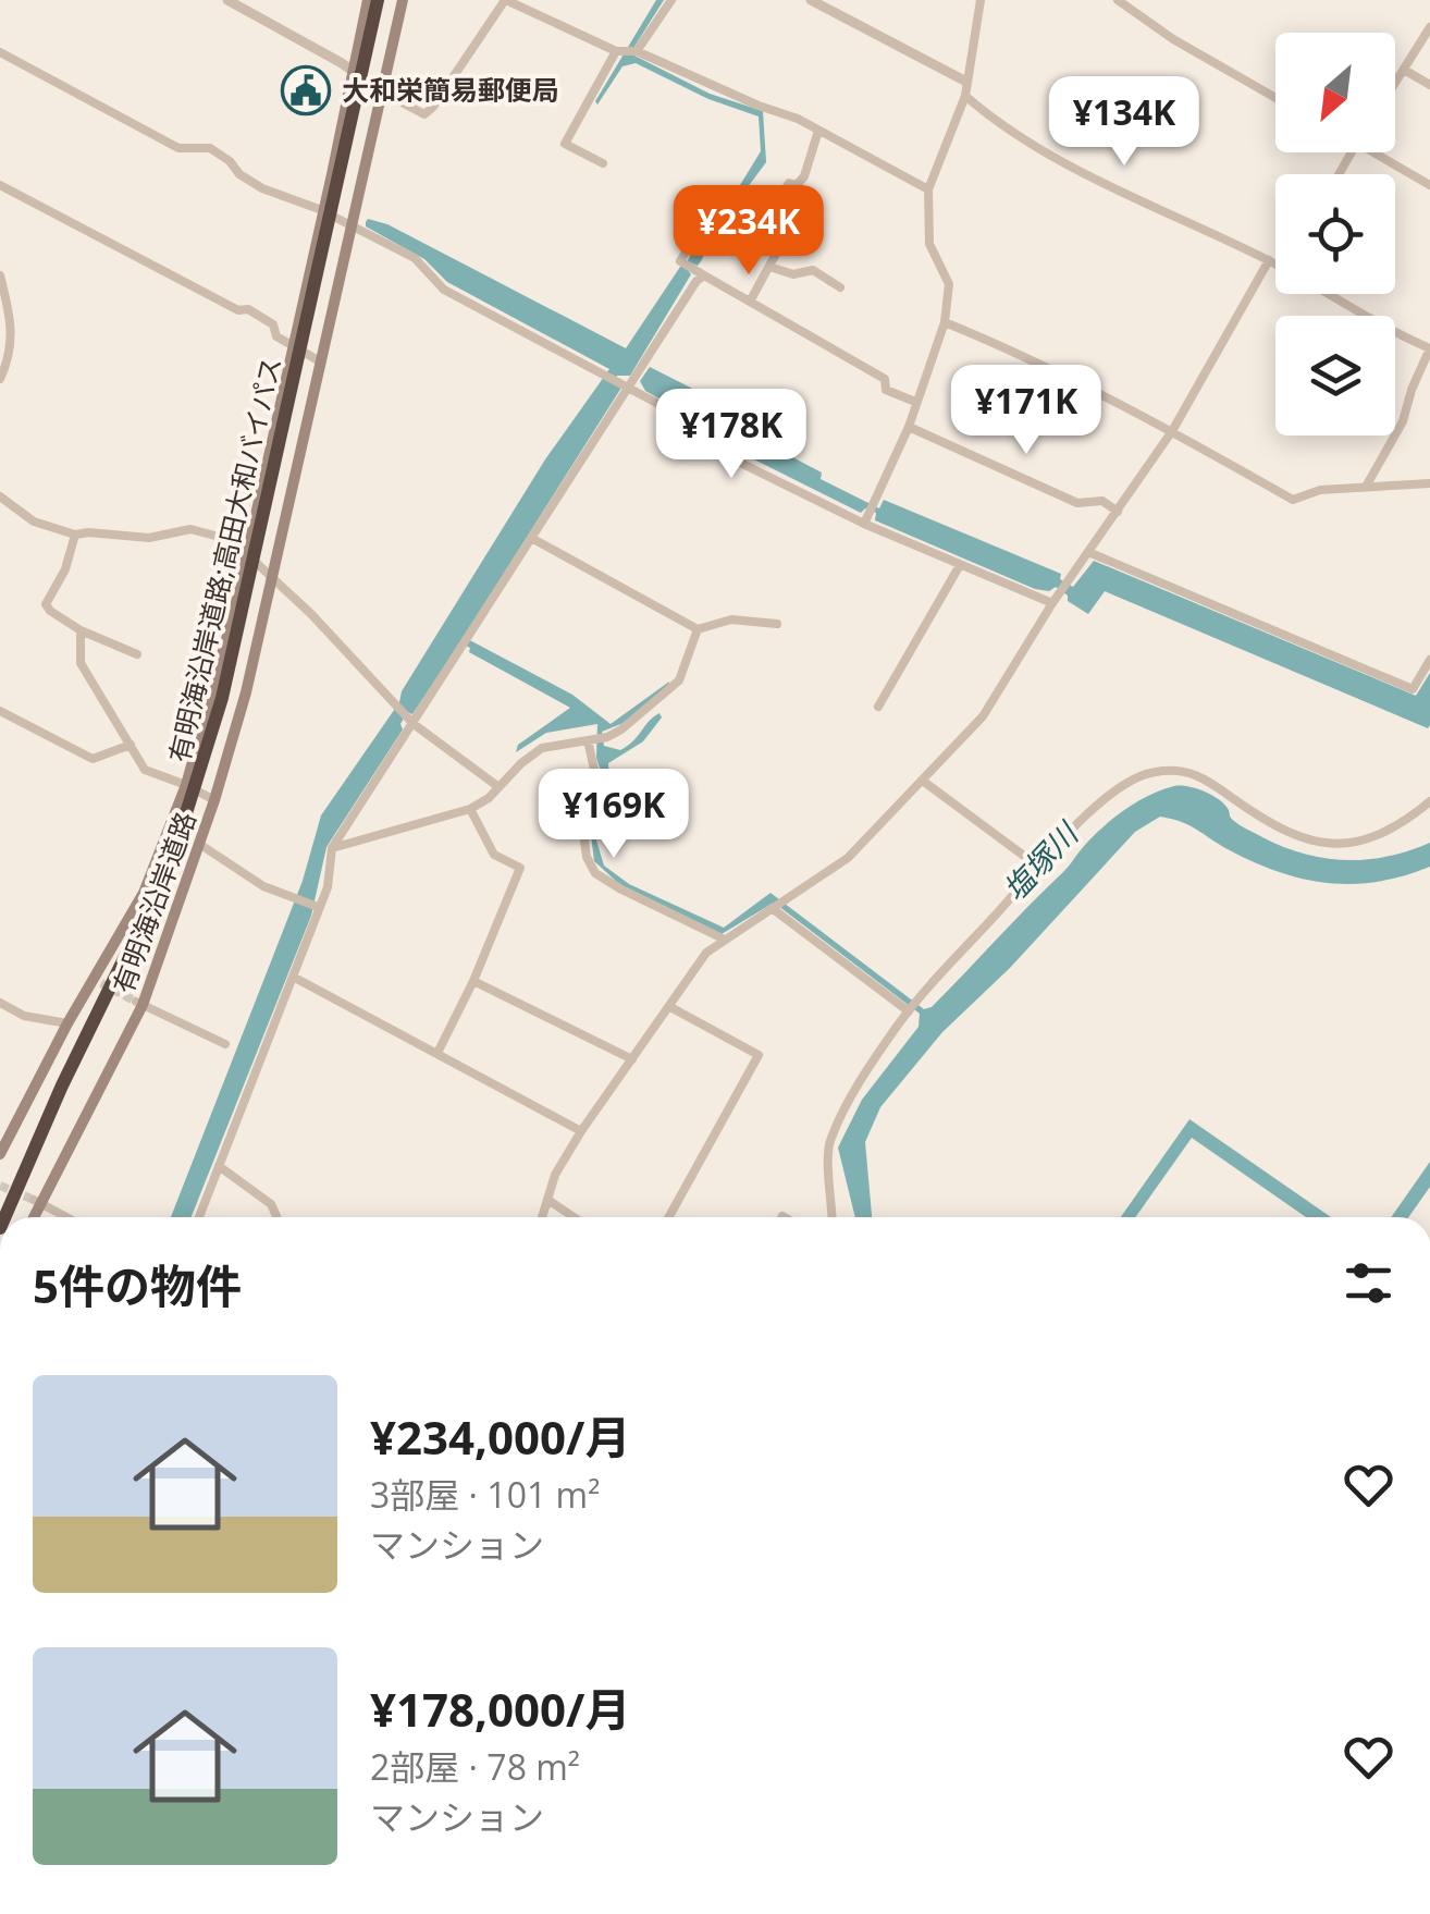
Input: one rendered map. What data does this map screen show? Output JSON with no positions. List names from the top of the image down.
{
  "streets": {
    "highway": ["有明海沿岸道路;高田大和バイパス"],
    "main road": ["有明海沿岸道路"]
  },
  "water": ["塩塚川"],
  "places": {
    "public building": ["大和栄簡易郵便局"]
  },
  "north": "bottom left",
  "page": {
    "price": [
      "¥134K",
      "¥234K",
      "¥171K",
      "¥178K",
      "¥169K"
    ],
    "heading": "5件の物件",
    "list": [
      {
        "name": "¥234,000/月",
        "note": "3部屋 · 101 m² · マンション"
      },
      {
        "name": "¥178,000/月",
        "note": "2部屋 · 78 m² · マンション"
      }
    ]
  }
}
